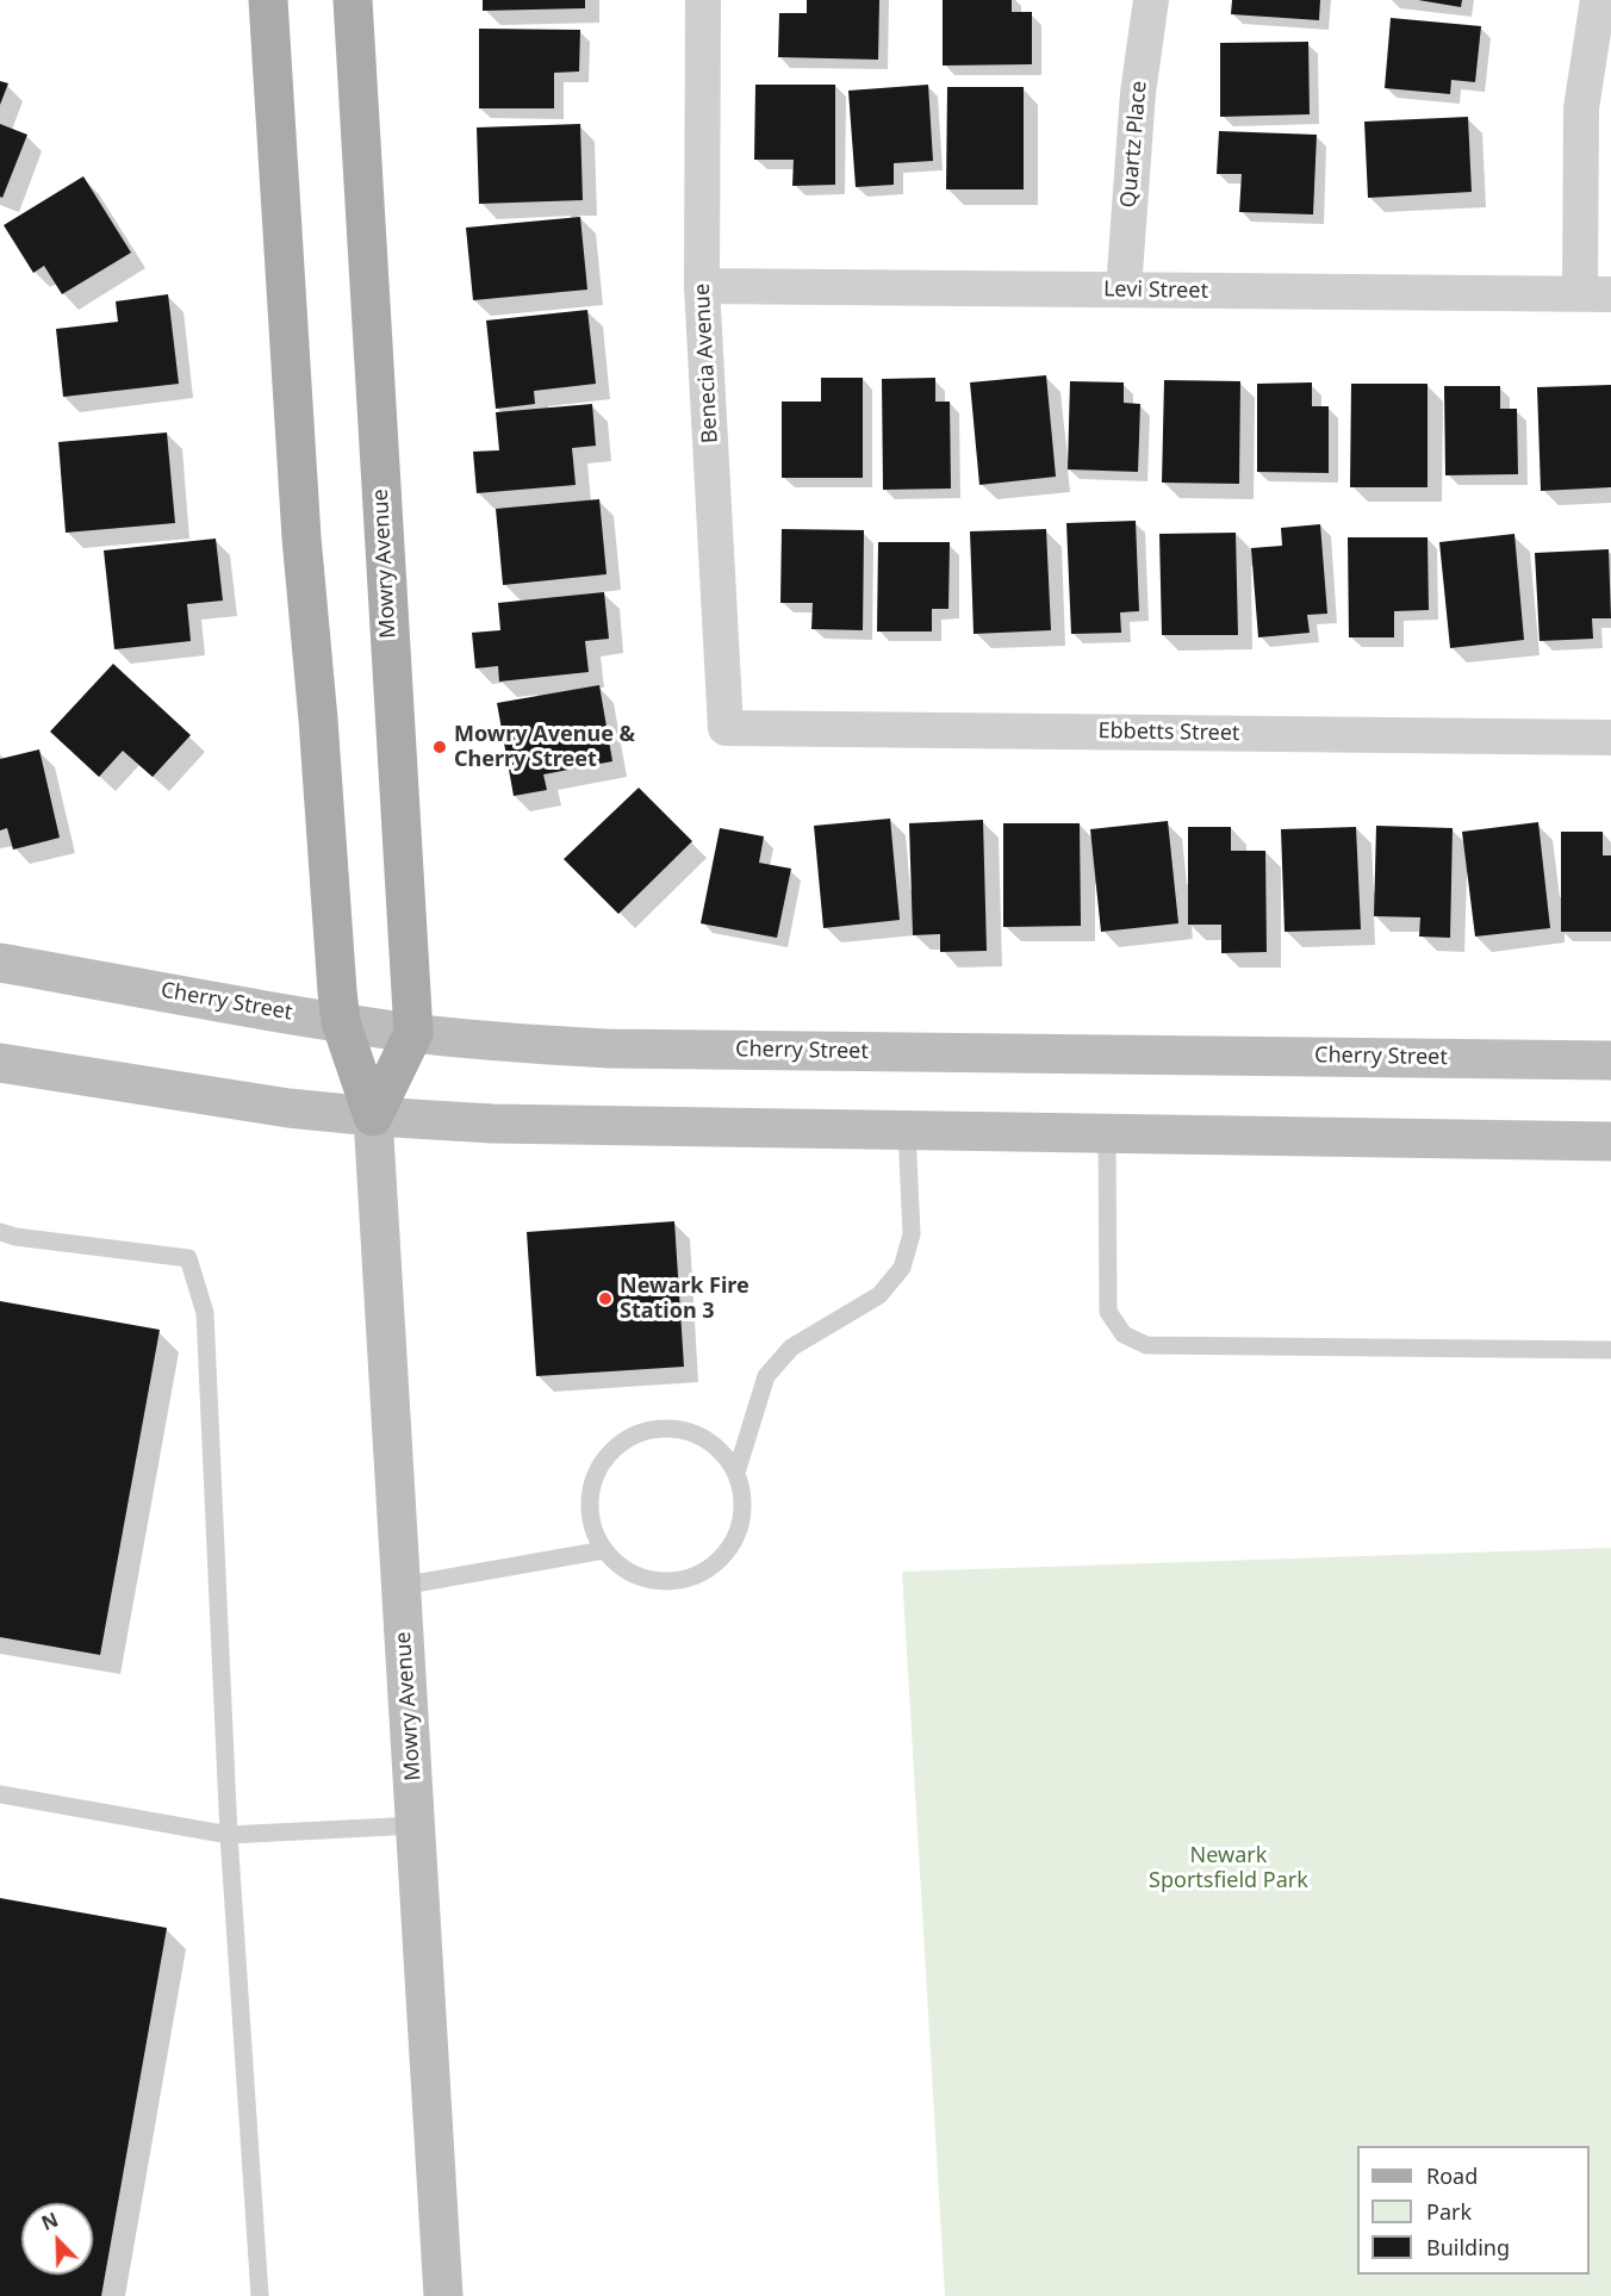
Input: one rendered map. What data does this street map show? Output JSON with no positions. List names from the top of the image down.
{
  "streets": {
    "main road": ["Mowry Avenue", "Cherry Street"],
    "street": [
      "Quartz Place",
      "Levi Street",
      "Benecia Avenue",
      "Ebbetts Street"
    ]
  },
  "crossings": [
    ["Quartz Place", "Levi Street"],
    ["Levi Street", "Benecia Avenue"],
    ["Benecia Avenue", "Ebbetts Street"],
    ["Mowry Avenue", "Cherry Street"]
  ],
  "parks": ["Newark Sportsfield Park"],
  "places": ["Mowry Avenue & Cherry Street", "Newark Fire Station 3"],
  "legend": ["Road", "Park", "Building"],
  "north": "top left"
}
